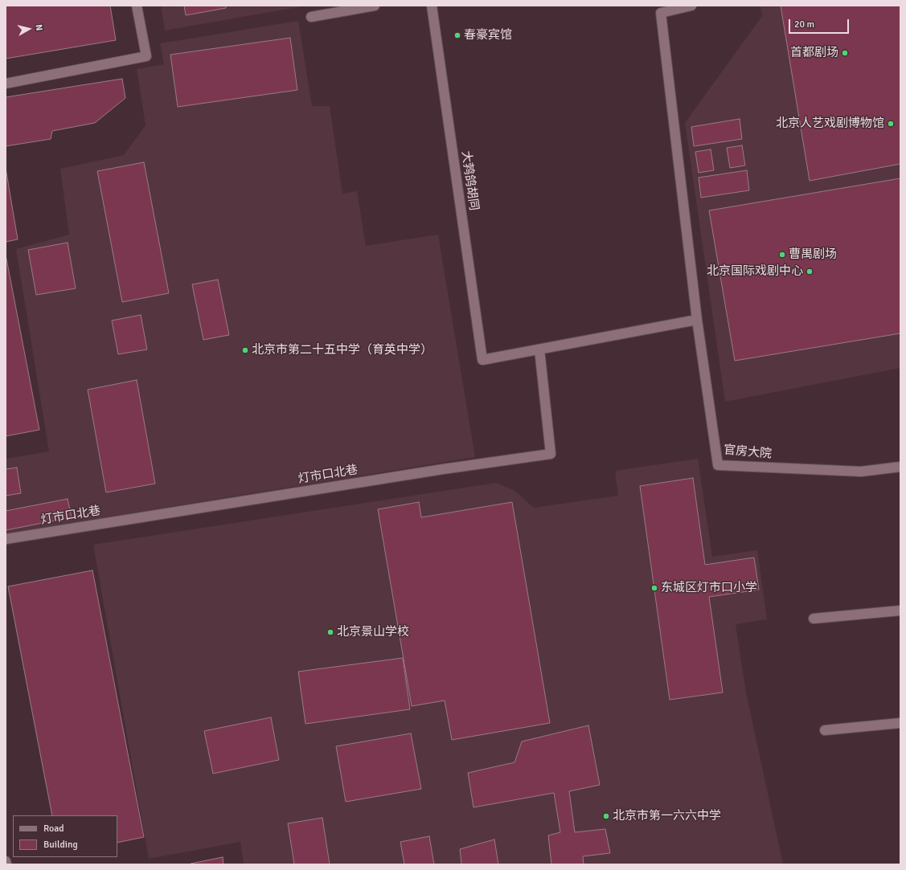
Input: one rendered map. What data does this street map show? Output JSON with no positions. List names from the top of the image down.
{
  "streets": {
    "street": ["大鹁鸽胡同", "官房大院", "灯市口北巷"]
  },
  "crossings": [
    ["大鹁鸽胡同", "灯市口北巷"]
  ],
  "places": [
    "春豪宾馆",
    "首都剧场",
    "北京人艺戏剧博物馆",
    "曹禺剧场",
    "北京国际戏剧中心",
    "北京市第二十五中学（育英中学）",
    "东城区灯市口小学",
    "北京景山学校",
    "北京市第一六六中学"
  ],
  "legend": ["Road", "Building"],
  "scale_bar": "20 m",
  "north": "right"
}
